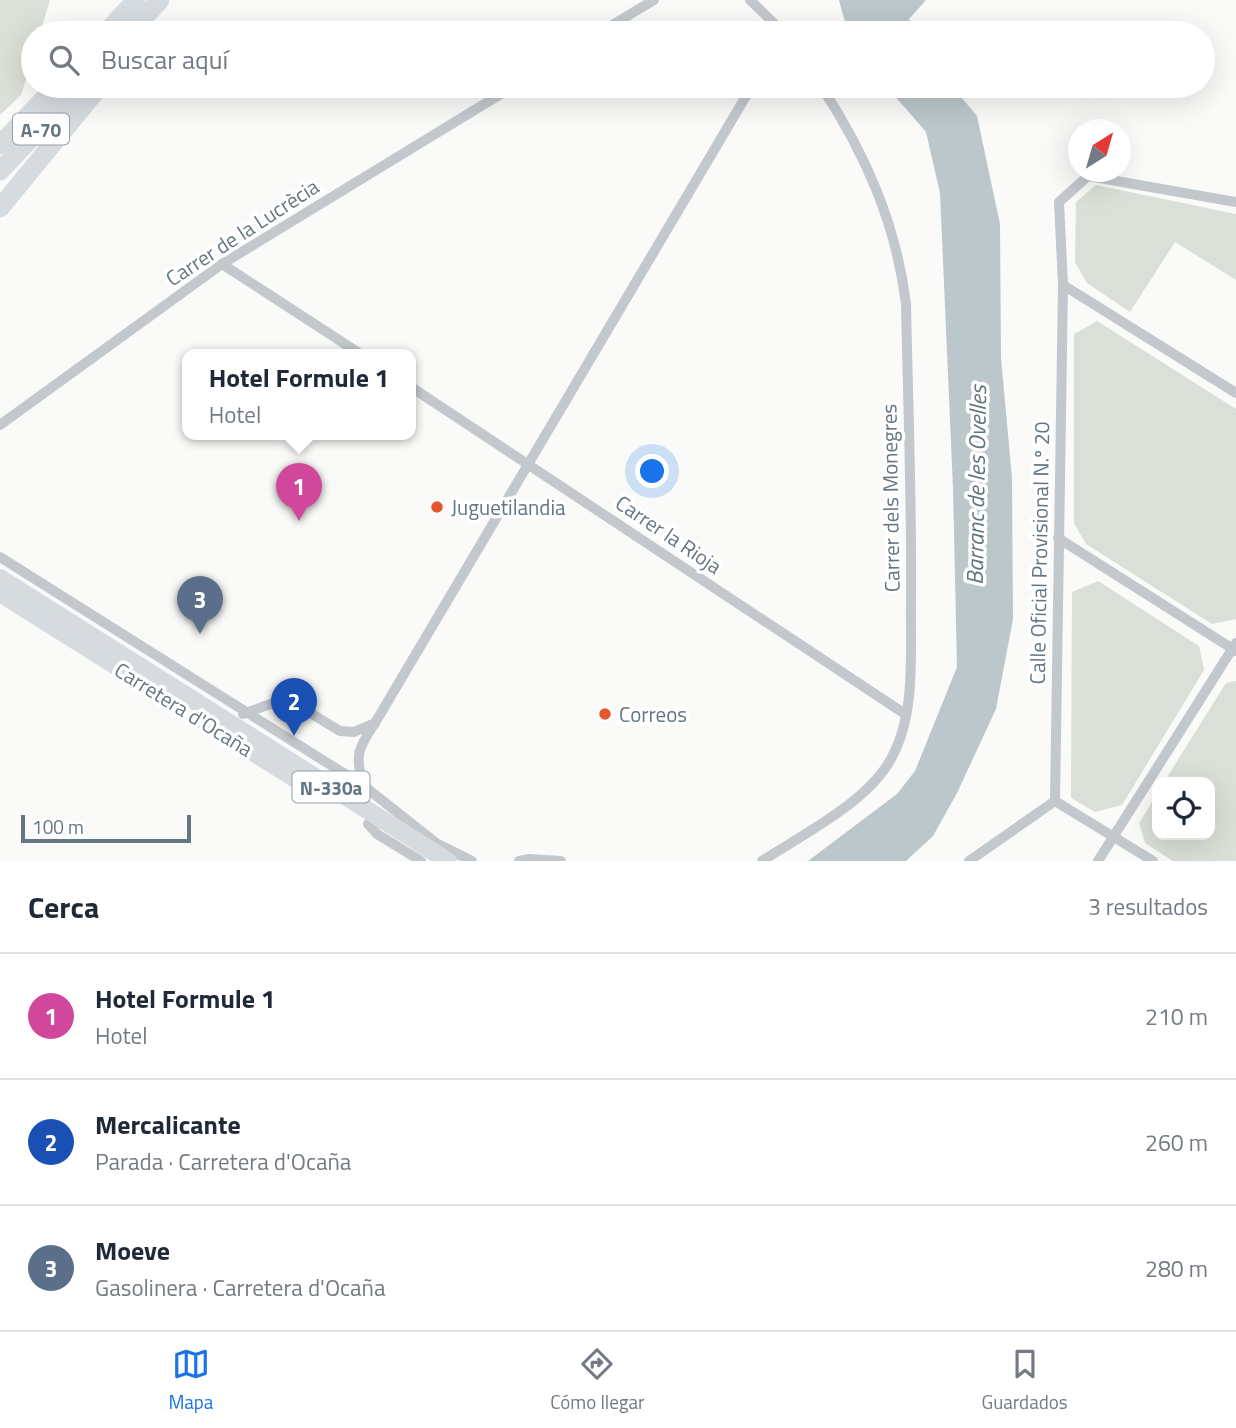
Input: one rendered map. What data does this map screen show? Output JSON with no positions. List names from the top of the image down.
{
  "streets": {
    "highway": ["A-70"],
    "main road": ["Carretera d'Ocaña", "N-330a"],
    "street": [
      "Carrer de la Lucrècia",
      "Carrer dels Monegres",
      "Carrer la Rioja",
      "Calle Oficial Provisional N.º 20"
    ]
  },
  "crossings": [
    ["Carrer dels Monegres", "Carrer la Rioja"]
  ],
  "water": ["Barranc de les Ovelles"],
  "places": ["Juguetilandia", "Correos"],
  "scale_bar": "100 m",
  "north": "top right",
  "page": {
    "search": "Buscar aquí",
    "popup": ["Hotel Formule 1", "Hotel"],
    "pins": ["1", "3", "2"],
    "scale": "100 m",
    "heading": ["Cerca", "3 resultados"],
    "list": [
      {
        "mark": "1",
        "name": "Hotel Formule 1",
        "note": "Hotel",
        "value": "210 m"
      },
      {
        "mark": "2",
        "name": "Mercalicante",
        "note": "Parada · Carretera d'Ocaña",
        "value": "260 m"
      },
      {
        "mark": "3",
        "name": "Moeve",
        "note": "Gasolinera · Carretera d'Ocaña",
        "value": "280 m"
      }
    ],
    "nav": ["Mapa", "Cómo llegar", "Guardados"]
  }
}
